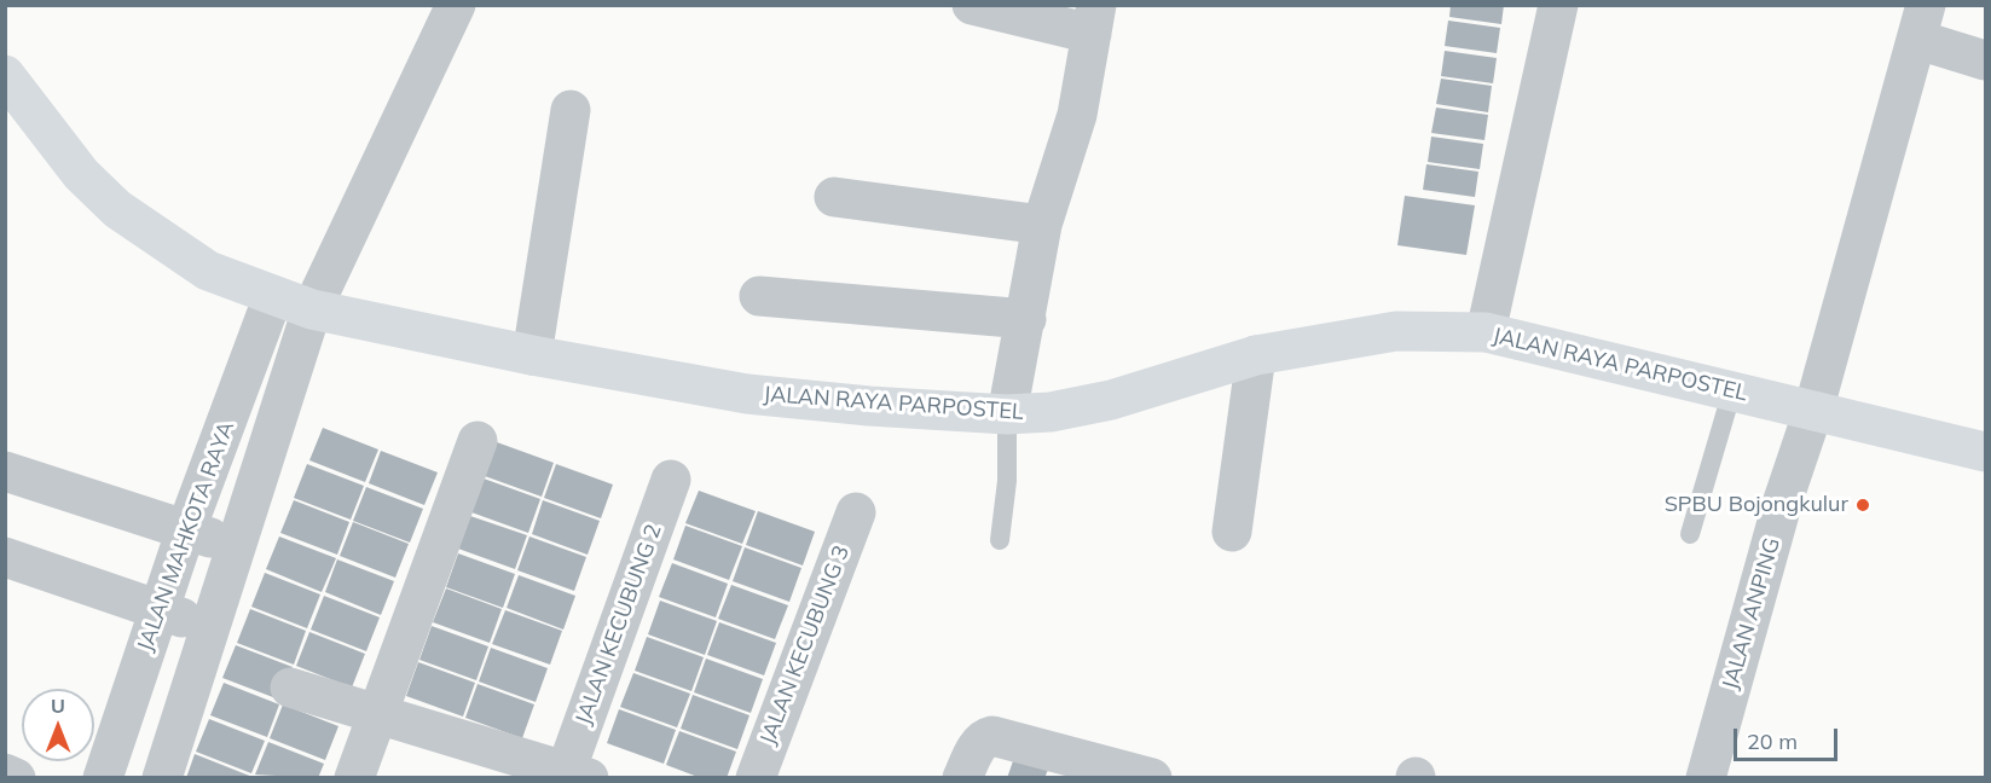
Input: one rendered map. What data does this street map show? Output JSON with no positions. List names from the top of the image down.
{
  "streets": {
    "main road": ["JALAN RAYA PARPOSTEL"],
    "street": [
      "JALAN MAHKOTA RAYA",
      "JALAN ANPING",
      "JALAN KECUBUNG 2",
      "JALAN KECUBUNG 3"
    ]
  },
  "crossings": [
    ["JALAN RAYA PARPOSTEL", "JALAN MAHKOTA RAYA"],
    ["JALAN RAYA PARPOSTEL", "JALAN ANPING"]
  ],
  "places": ["SPBU Bojongkulur"],
  "scale_bar": "20 m",
  "north": "top"
}
